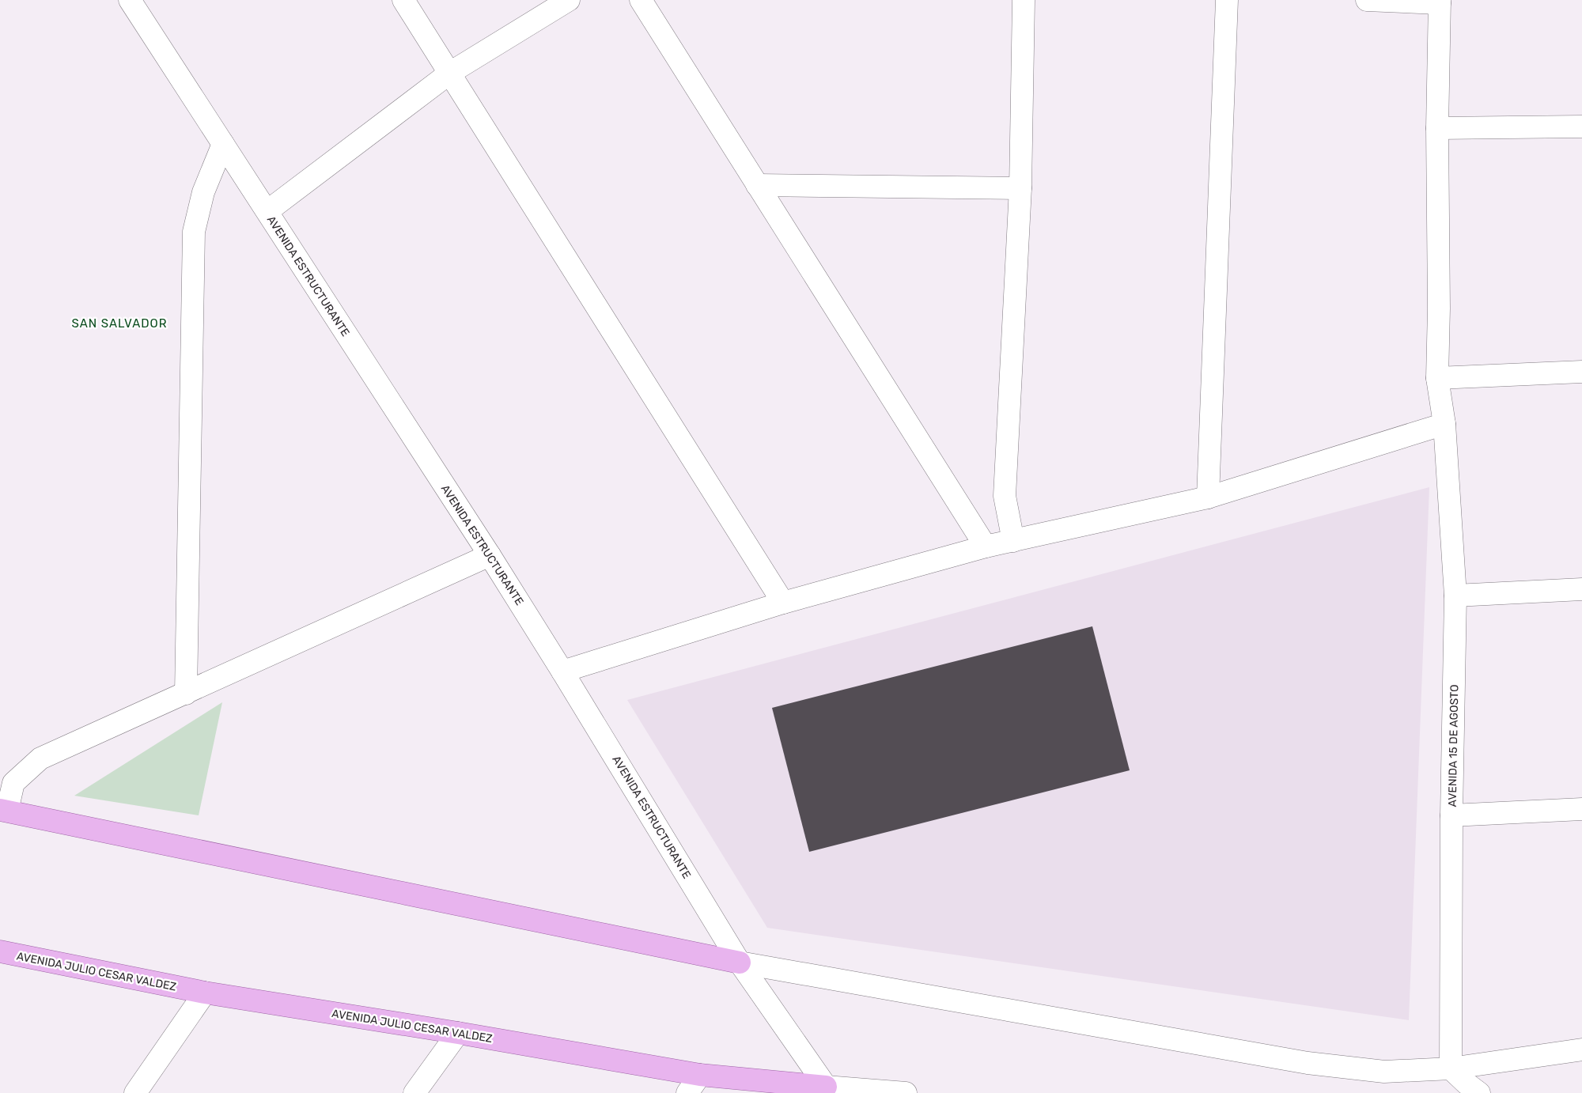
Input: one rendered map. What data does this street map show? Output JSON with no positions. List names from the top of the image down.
{
  "streets": {
    "main road": ["AVENIDA JULIO CESAR VALDEZ"],
    "street": ["AVENIDA ESTRUCTURANTE", "AVENIDA 15 DE AGOSTO"]
  },
  "crossings": [
    ["AVENIDA ESTRUCTURANTE", "AVENIDA JULIO CESAR VALDEZ"]
  ],
  "districts": ["SAN SALVADOR"]
}
